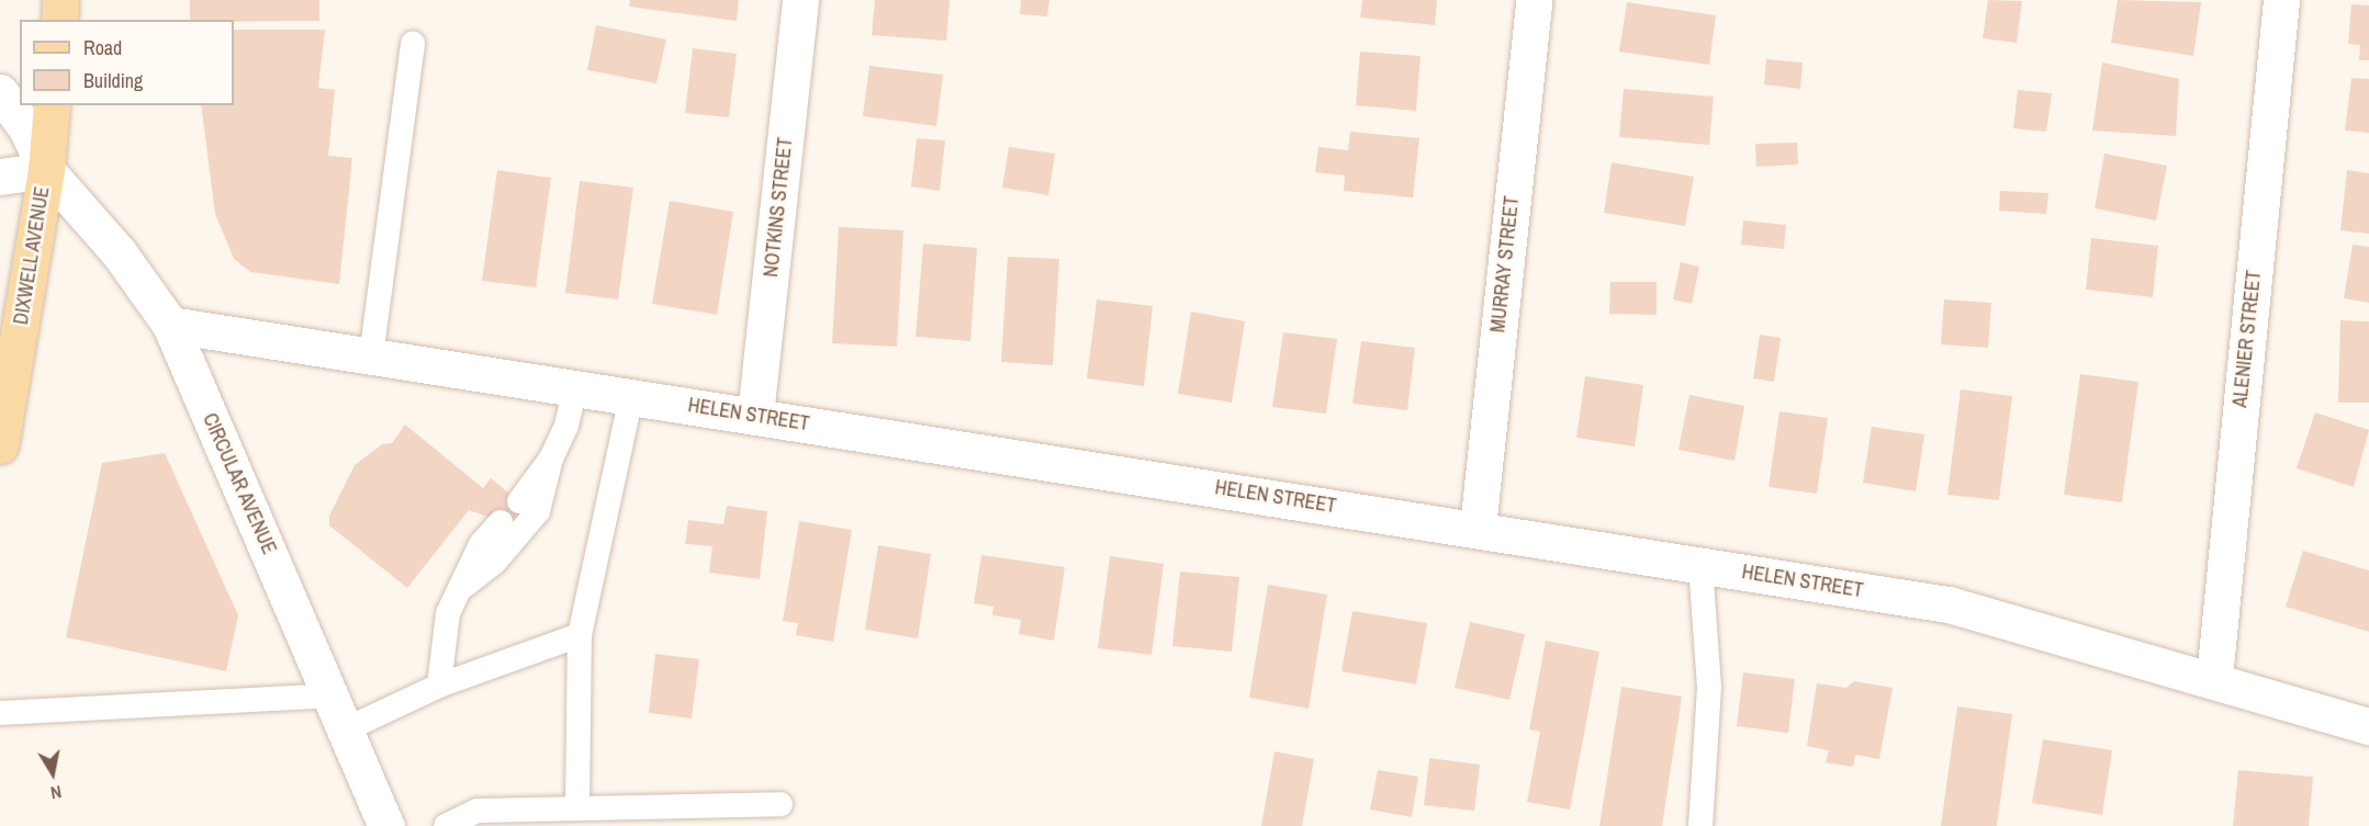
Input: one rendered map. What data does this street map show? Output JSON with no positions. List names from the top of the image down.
{
  "streets": {
    "main road": ["DIXWELL AVENUE"],
    "street": [
      "NOTKINS STREET",
      "MURRAY STREET",
      "ALENIER STREET",
      "HELEN STREET",
      "CIRCULAR AVENUE"
    ]
  },
  "crossings": [
    ["NOTKINS STREET", "HELEN STREET"],
    ["DIXWELL AVENUE", "CIRCULAR AVENUE"],
    ["MURRAY STREET", "HELEN STREET"],
    ["ALENIER STREET", "HELEN STREET"],
    ["HELEN STREET", "CIRCULAR AVENUE"]
  ],
  "legend": ["Road", "Building"],
  "north": "bottom"
}
